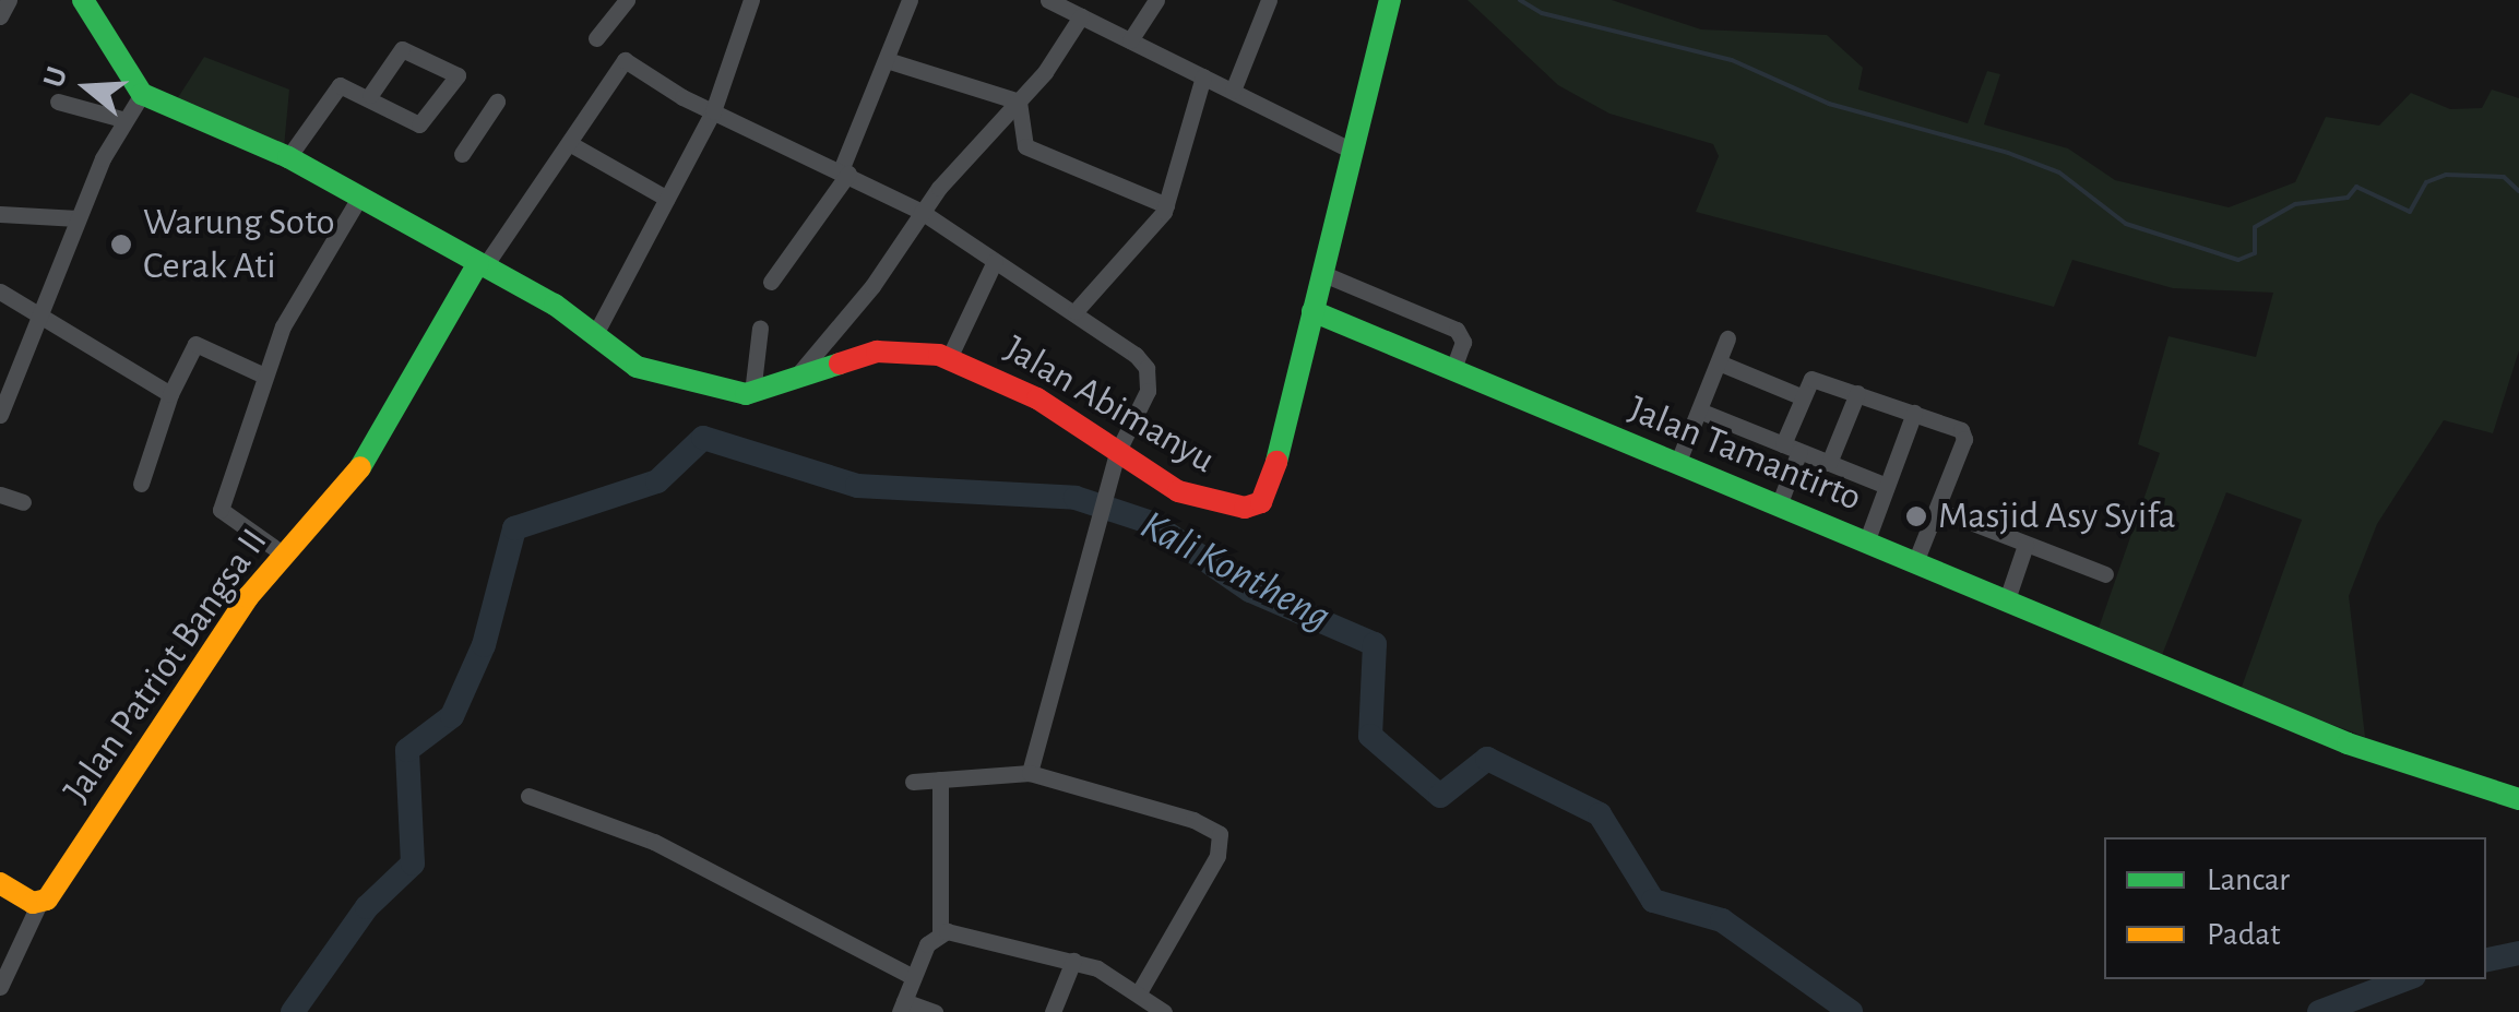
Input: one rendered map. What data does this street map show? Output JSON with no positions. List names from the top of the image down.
{
  "streets": {
    "street": ["Jalan Abimanyu", "Jalan Tamantirto", "Jalan Patriot Bangsa II"]
  },
  "crossings": [
    ["Jalan Abimanyu", "Jalan Tamantirto"]
  ],
  "water": ["Kali Kontheng"],
  "places": ["Warung Soto Cerak Ati", "Masjid Asy Syifa"],
  "legend": ["Lancar", "Padat"],
  "north": "left"
}
